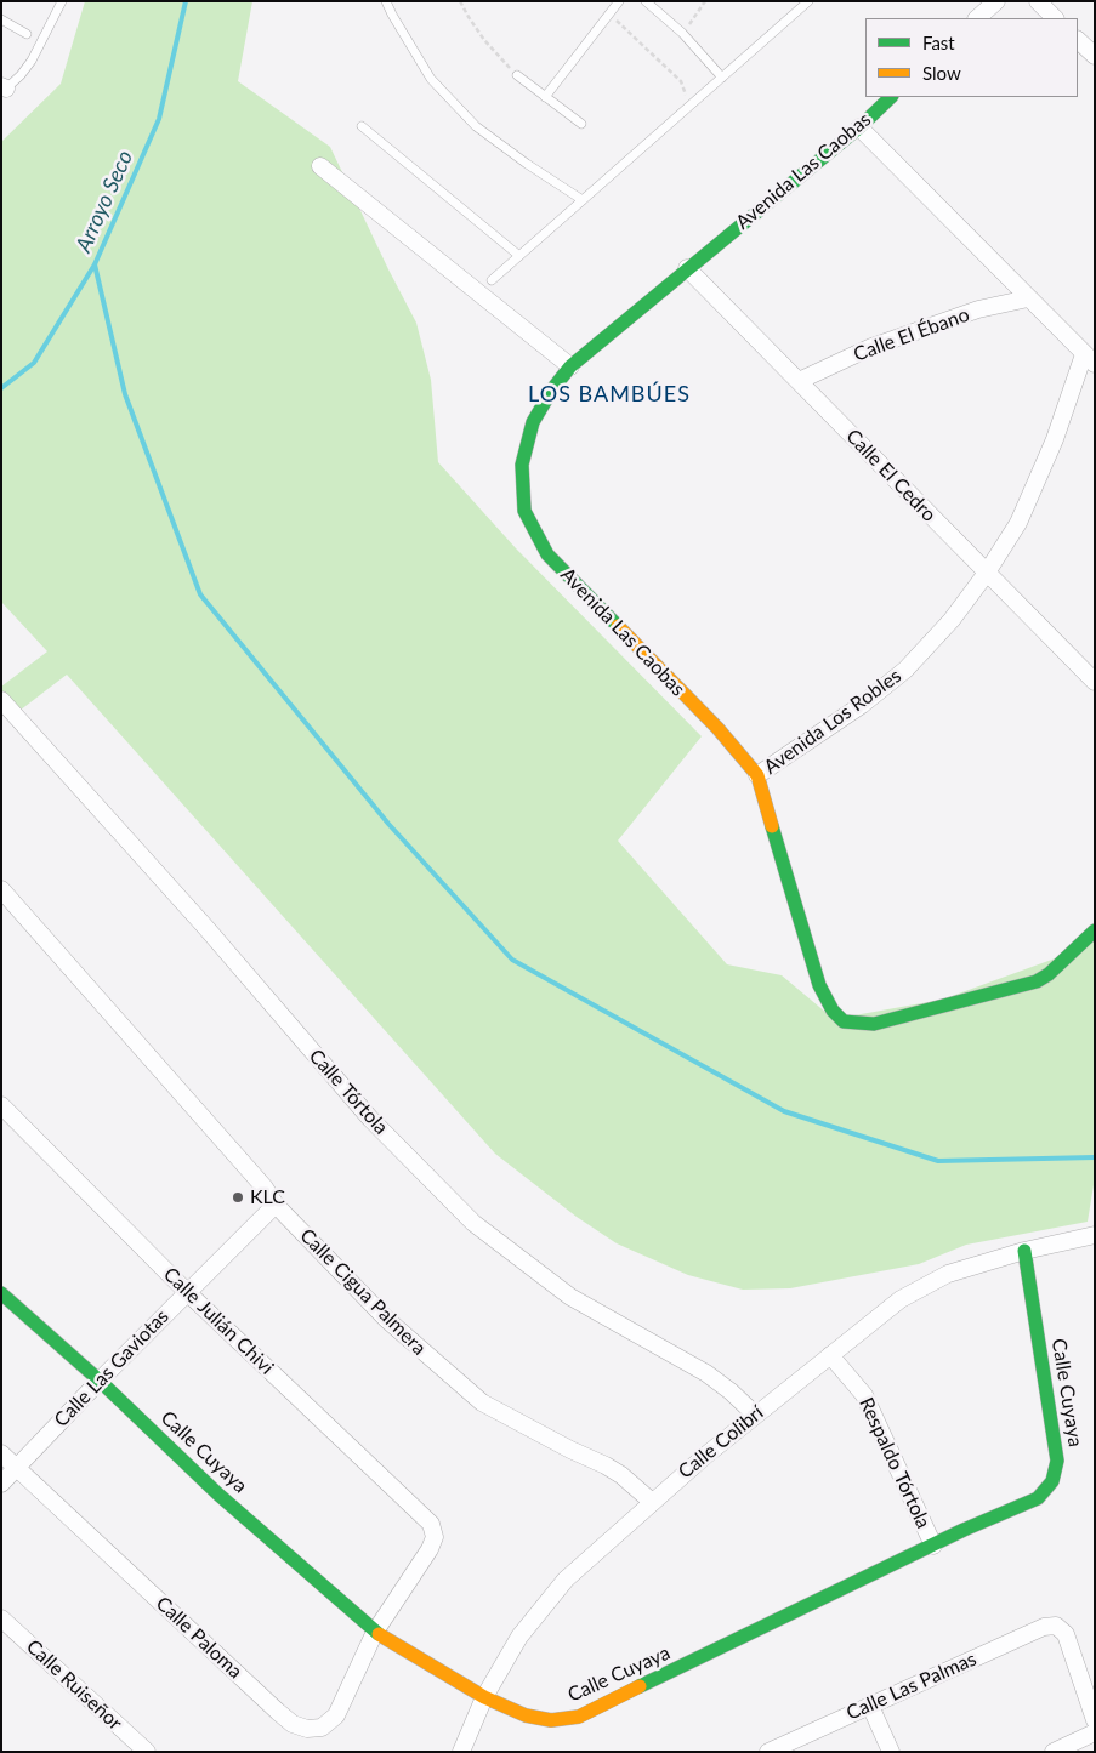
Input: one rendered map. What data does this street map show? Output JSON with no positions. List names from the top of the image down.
{
  "streets": {
    "street": [
      "Avenida Las Caobas",
      "Calle El Ébano",
      "Calle El Cedro",
      "Avenida Los Robles",
      "Calle Tórtola",
      "Calle Cigua Palmera",
      "Calle Julián Chivi",
      "Calle Las Gaviotas",
      "Calle Cuyaya",
      "Calle Colibrí",
      "Respaldo Tórtola",
      "Calle Paloma",
      "Calle Ruiseñor",
      "Calle Las Palmas"
    ]
  },
  "crossings": [
    ["Avenida Las Caobas", "Calle El Cedro"],
    ["Avenida Las Caobas", "Avenida Los Robles"],
    ["Calle El Ébano", "Calle El Cedro"],
    ["Calle El Cedro", "Avenida Los Robles"],
    ["Calle Tórtola", "Calle Colibrí"],
    ["Calle Cigua Palmera", "Calle Las Gaviotas"],
    ["Calle Cigua Palmera", "Calle Colibrí"],
    ["Calle Julián Chivi", "Calle Las Gaviotas"],
    ["Calle Julián Chivi", "Calle Paloma"],
    ["Calle Las Gaviotas", "Calle Cuyaya"],
    ["Calle Las Gaviotas", "Calle Paloma"],
    ["Calle Cuyaya", "Calle Colibrí"],
    ["Calle Cuyaya", "Respaldo Tórtola"],
    ["Calle Cuyaya", "Calle Paloma"],
    ["Calle Colibrí", "Respaldo Tórtola"]
  ],
  "districts": ["LOS BAMBÚES"],
  "water": ["Arroyo Seco"],
  "places": ["KLC"],
  "legend": ["Fast", "Slow"]
}
